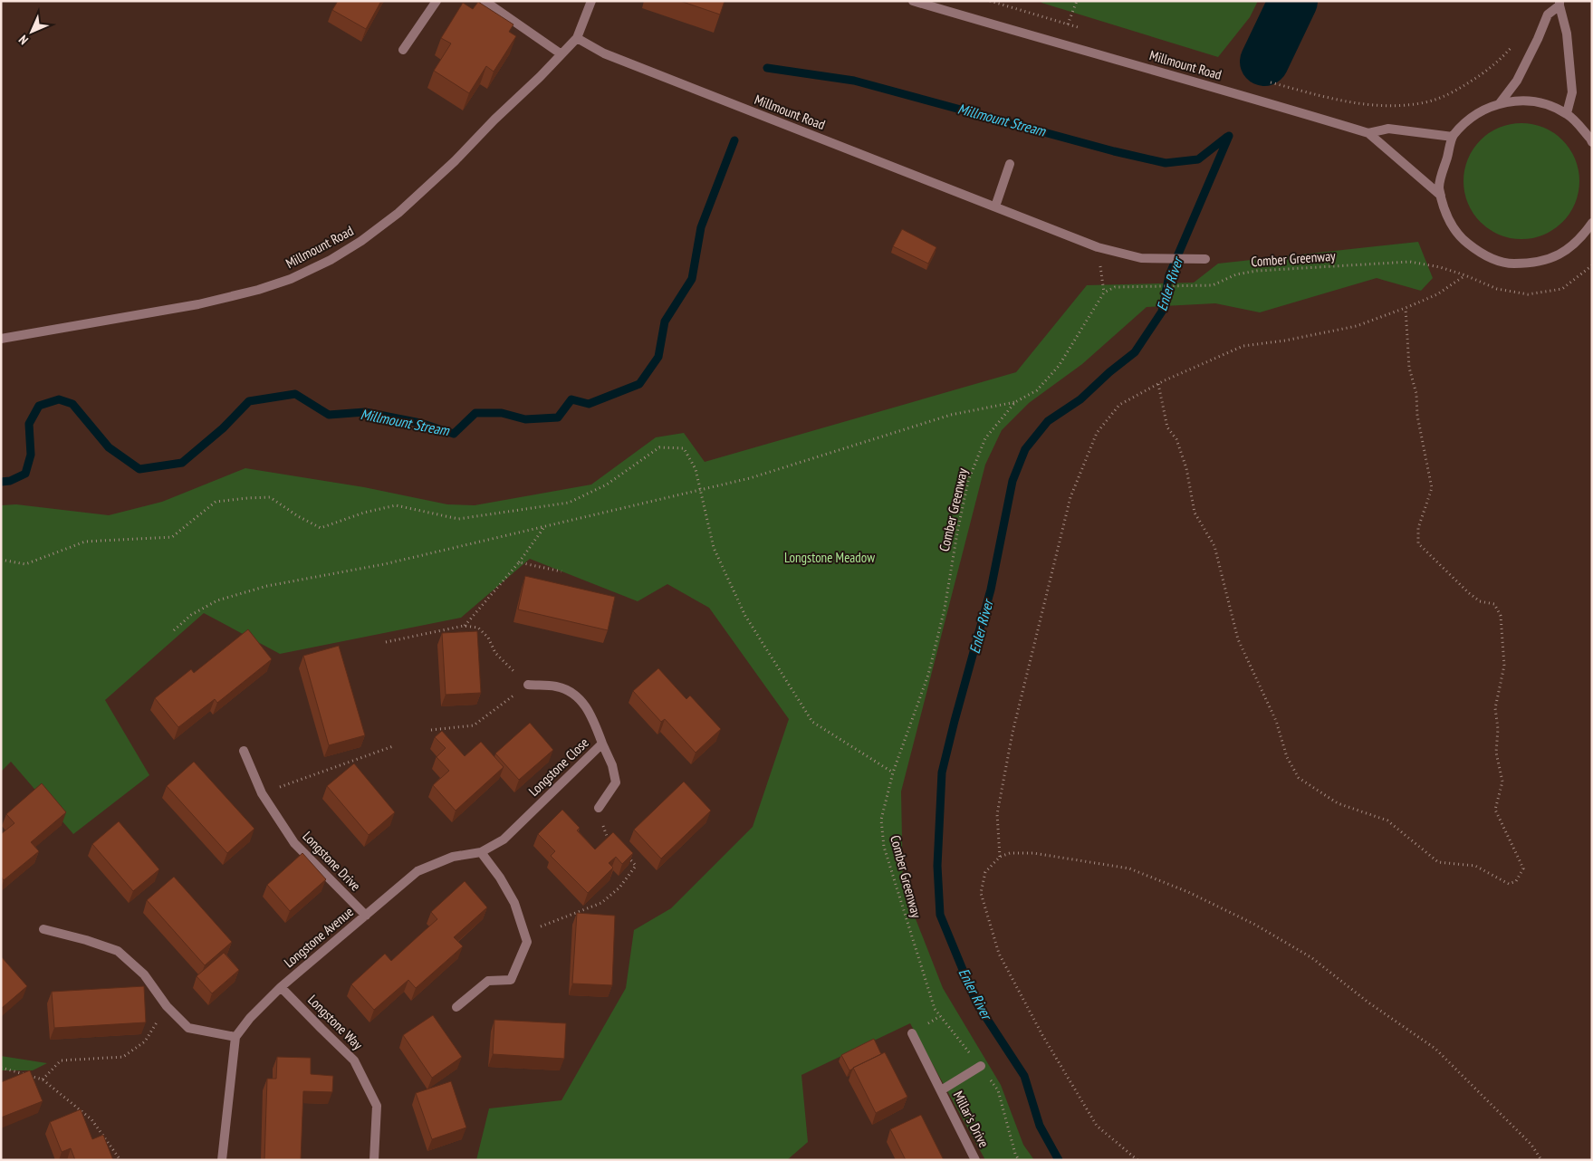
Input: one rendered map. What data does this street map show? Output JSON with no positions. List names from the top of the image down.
{
  "streets": {
    "street": [
      "Millmount Road",
      "Longstone Close",
      "Longstone Drive",
      "Longstone Avenue",
      "Longstone Way",
      "Millar's Drive"
    ],
    "path": ["Comber Greenway"]
  },
  "crossings": [
    ["Comber Greenway", "Millar's Drive"],
    ["Longstone Close", "Longstone Avenue"],
    ["Longstone Drive", "Longstone Avenue"],
    ["Longstone Avenue", "Longstone Way"]
  ],
  "water": ["Millmount Stream", "Enler River"],
  "parks": ["Longstone Meadow"],
  "north": "bottom left"
}
